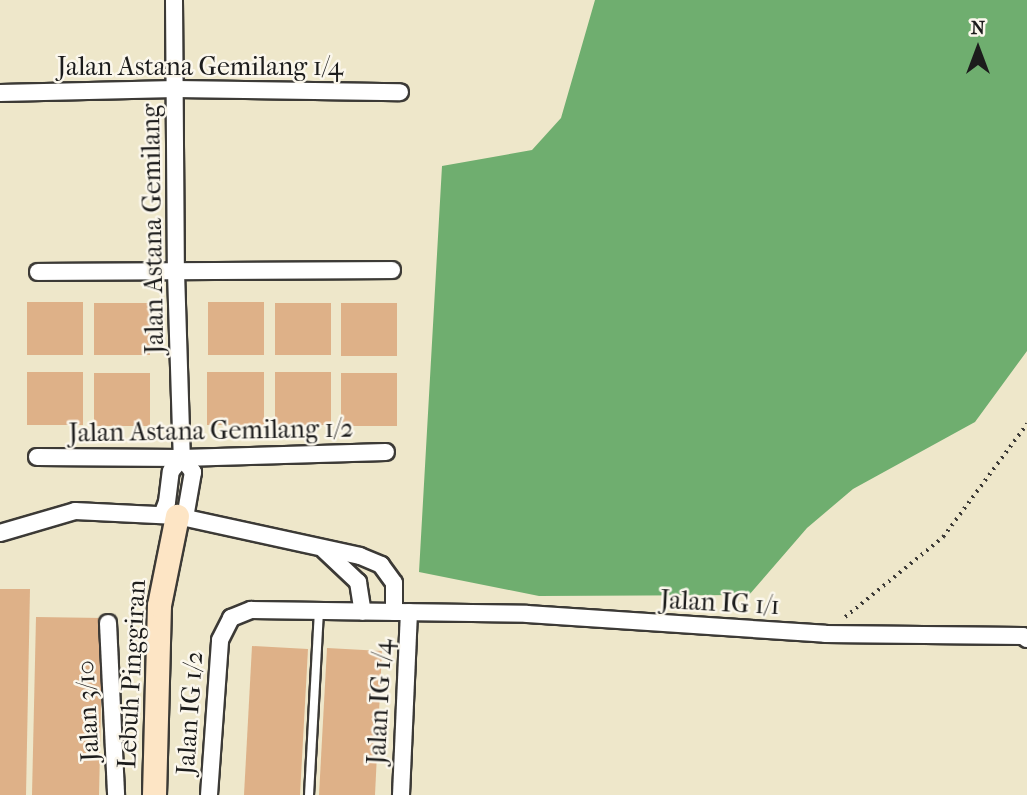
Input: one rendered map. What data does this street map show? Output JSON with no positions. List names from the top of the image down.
{
  "streets": {
    "street": [
      "Jalan Astana Gemilang 1/4",
      "Jalan Astana Gemilang",
      "Jalan Astana Gemilang 1/2",
      "Jalan IG 1/1",
      "Lebuh Pinggiran",
      "Jalan IG 1/4",
      "Jalan 3/10",
      "Jalan IG 1/2"
    ]
  },
  "crossings": [
    ["Jalan Astana Gemilang 1/4", "Jalan Astana Gemilang"],
    ["Jalan Astana Gemilang", "Jalan Astana Gemilang 1/2"],
    ["Jalan Astana Gemilang", "Lebuh Pinggiran"],
    ["Jalan Astana Gemilang", "Jalan IG 1/4"],
    ["Jalan IG 1/1", "Jalan IG 1/4"],
    ["Jalan IG 1/1", "Jalan IG 1/2"],
    ["Lebuh Pinggiran", "Jalan IG 1/4"]
  ],
  "north": "top"
}
